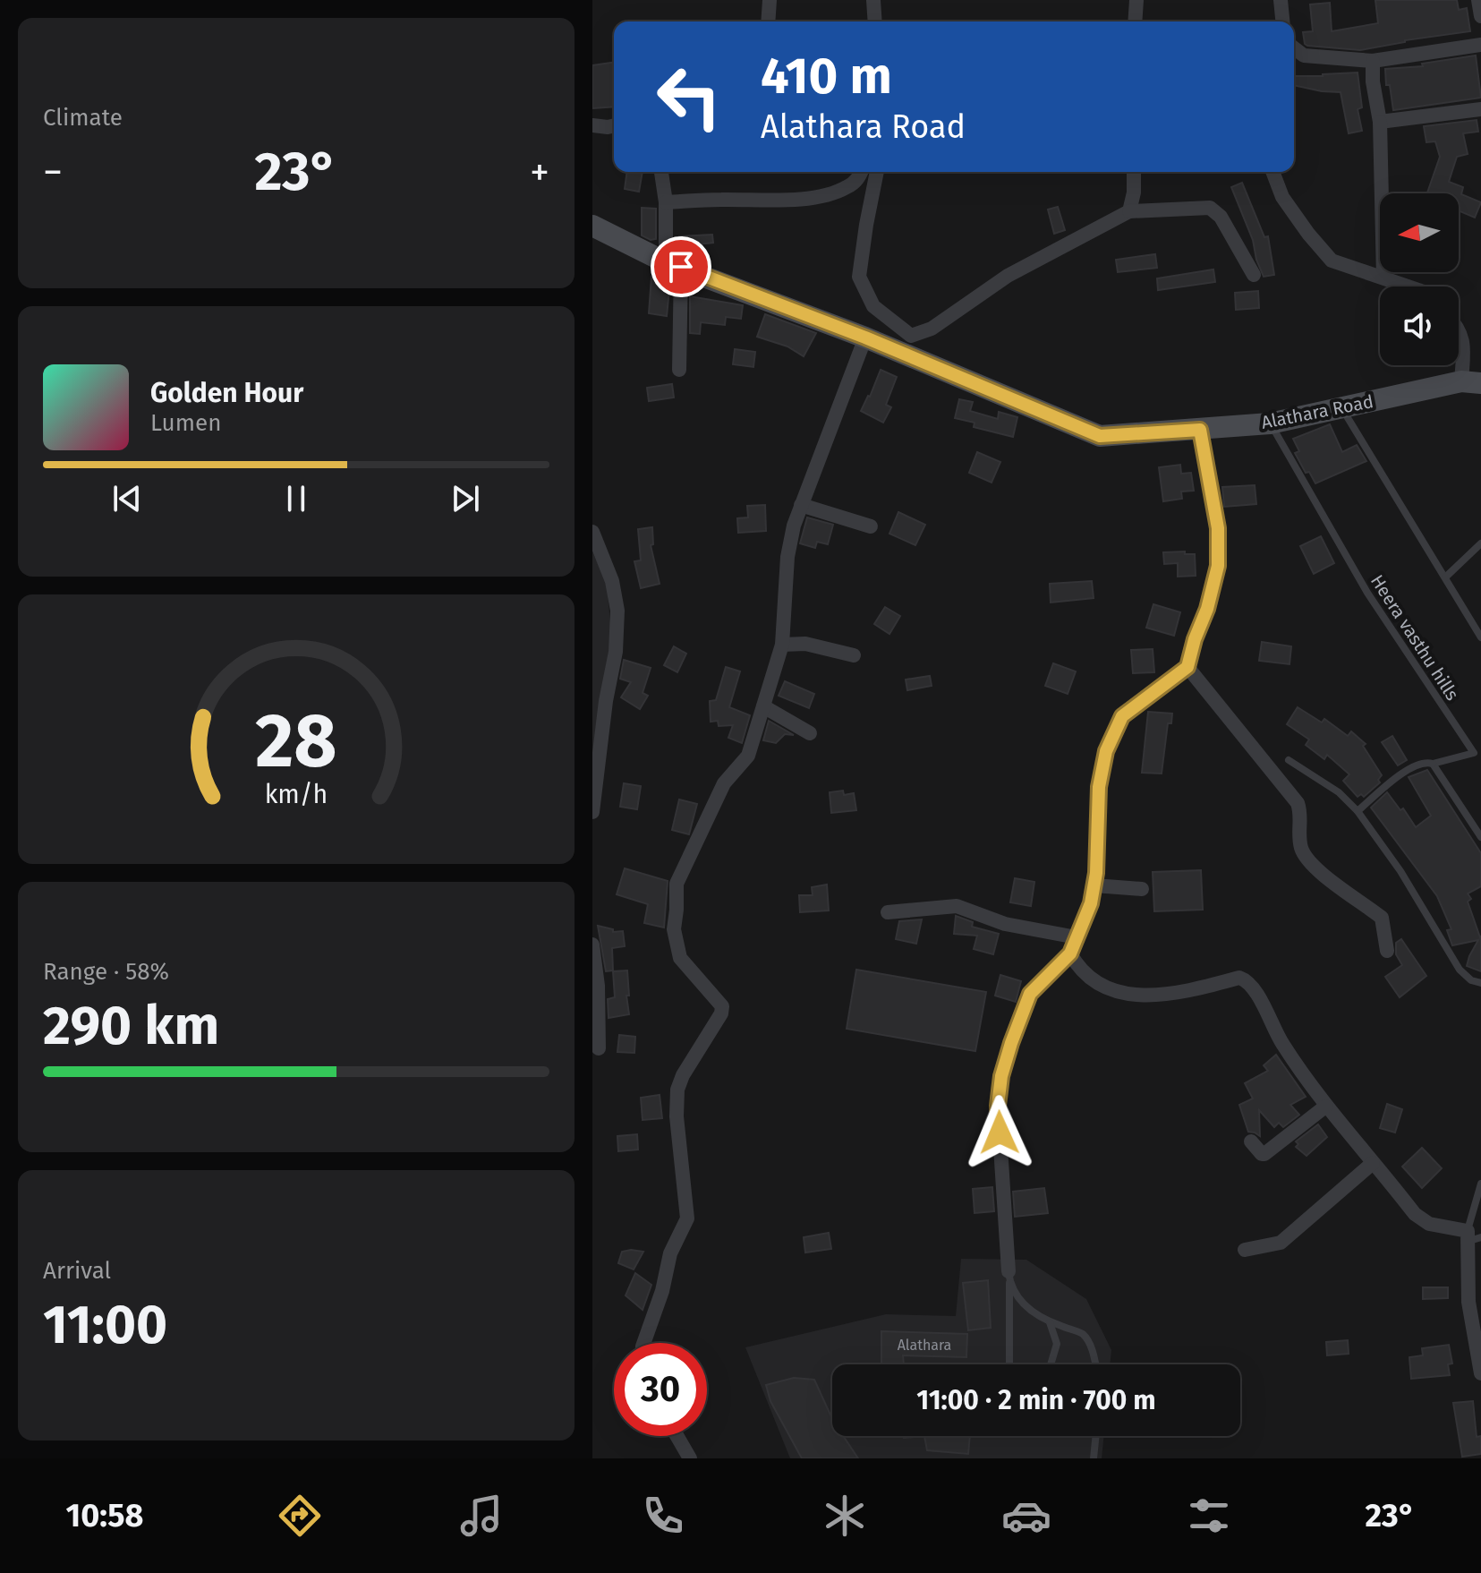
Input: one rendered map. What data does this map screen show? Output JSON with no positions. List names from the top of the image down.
{
  "streets": {
    "street": ["Alathara Road"],
    "lane": ["Heera vasthu hills"]
  },
  "crossings": [
    ["Alathara Road", "Heera vasthu hills"]
  ],
  "house_numbers": ["Alathara"],
  "north": "left",
  "page": {
    "tile": [
      "Climate",
      ["Range · 58%", "290 km"],
      ["Arrival", "11:00"]
    ],
    "turn": ["410 m", "Alathara Road"],
    "heat": ["−", "23°", "+"],
    "song": ["Golden Hour", "Lumen"],
    "limit": "30",
    "trip": "11:00 · 2 min · 700 m",
    "tabs": ["10:58", "23°"],
    "gauge": ["28", "km/h"]
  }
}
